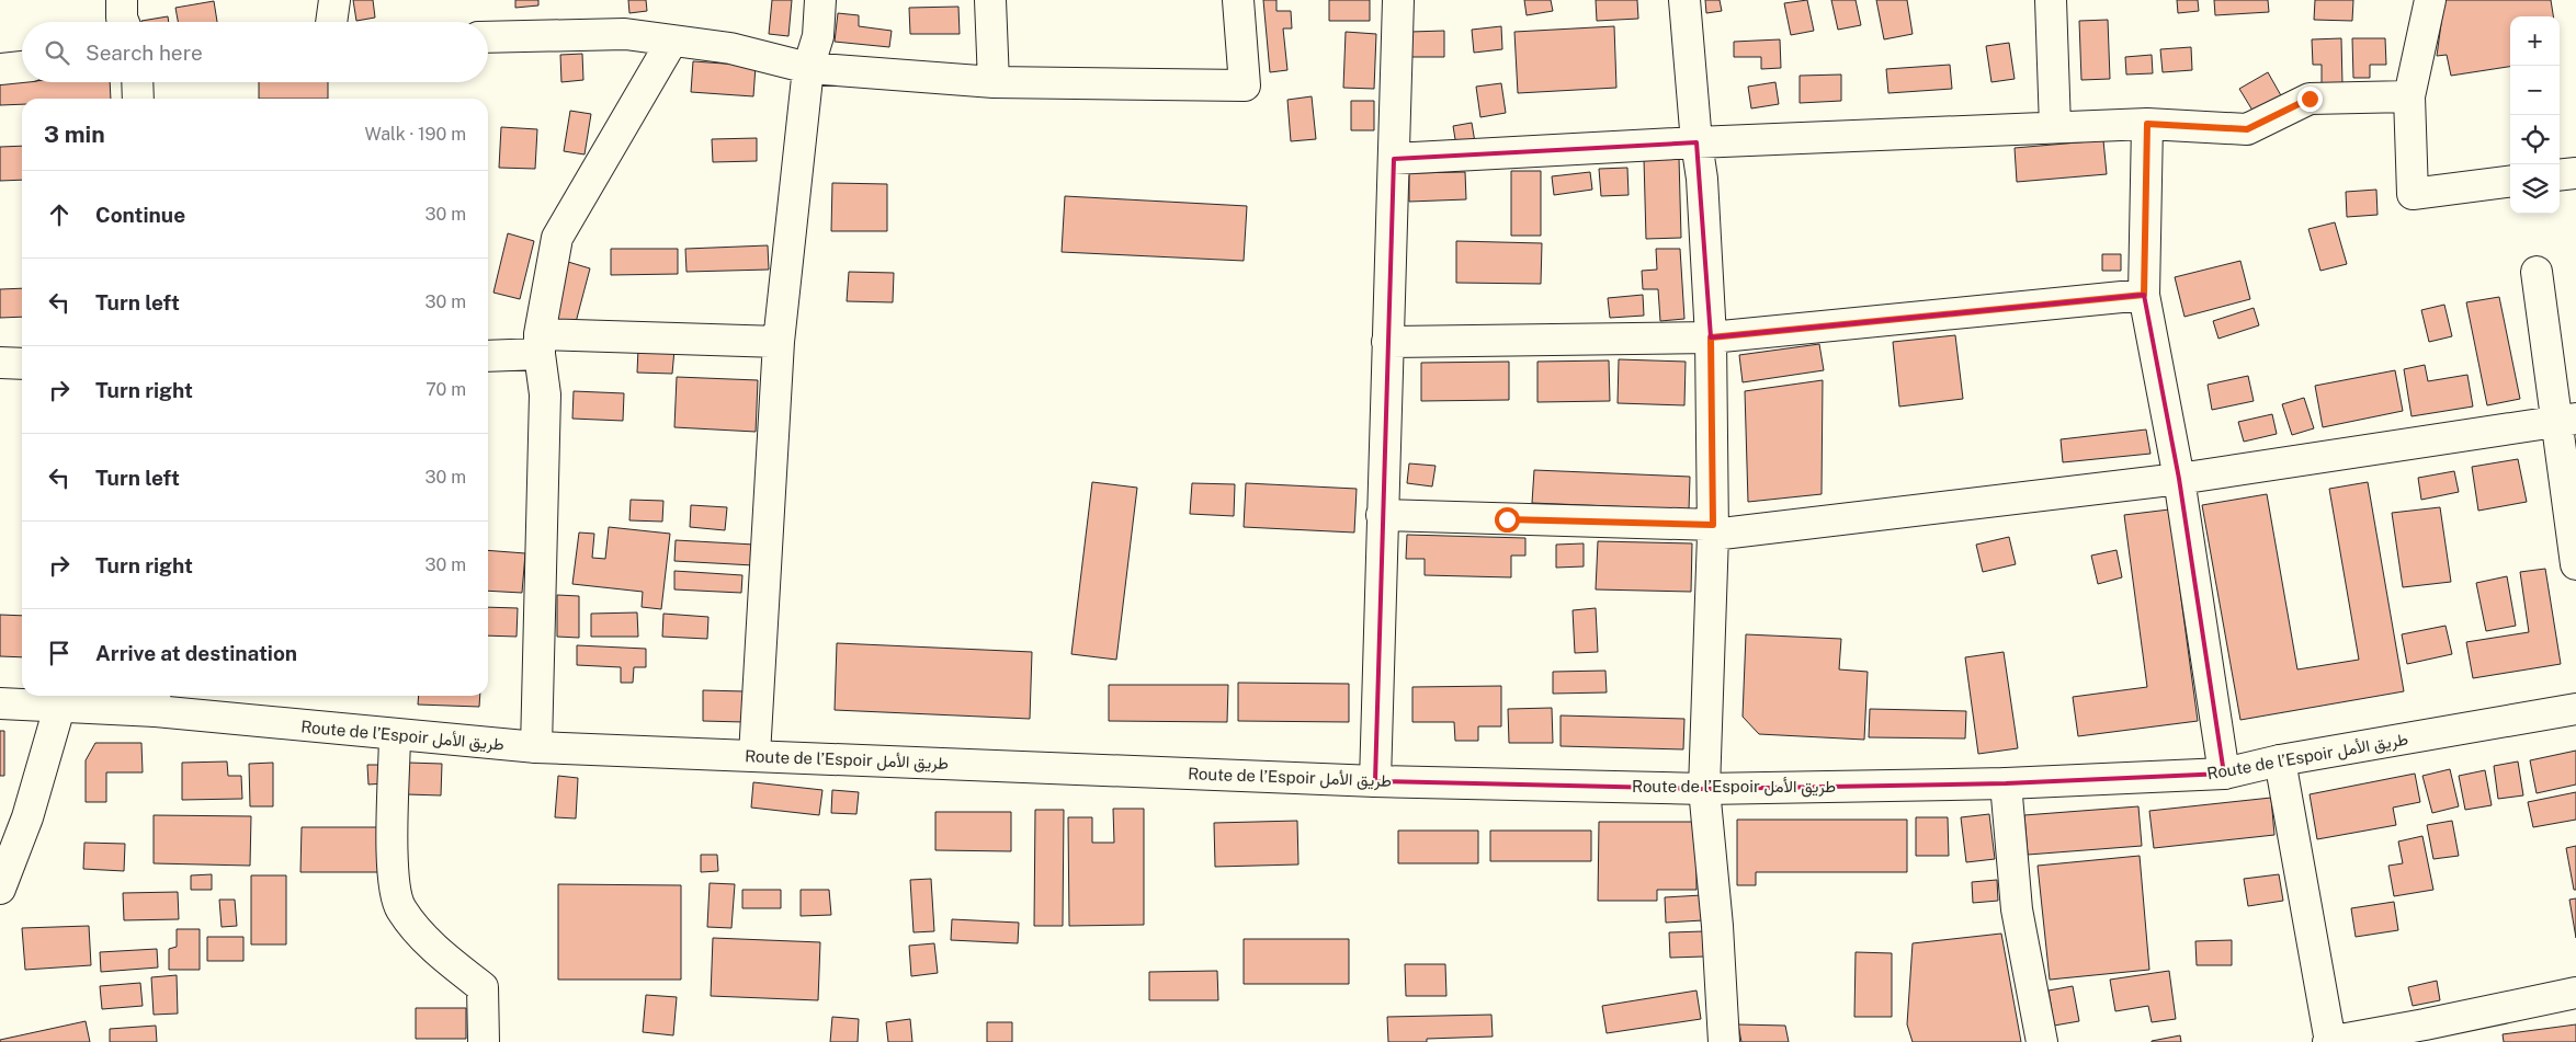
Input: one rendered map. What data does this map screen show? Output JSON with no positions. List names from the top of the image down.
{
  "streets": {
    "main road": ["Route de l’Espoir طريق الأمل"]
  },
  "page": {
    "map_buttons": ["+", "−"],
    "search": "Search here",
    "heading": ["3 min", "Walk · 190 m"],
    "list": [
      ["Continue", "30 m"],
      ["Turn left", "30 m"],
      ["Turn right", "70 m"],
      ["Turn left", "30 m"],
      ["Turn right", "30 m"],
      "Arrive at destination"
    ]
  }
}
